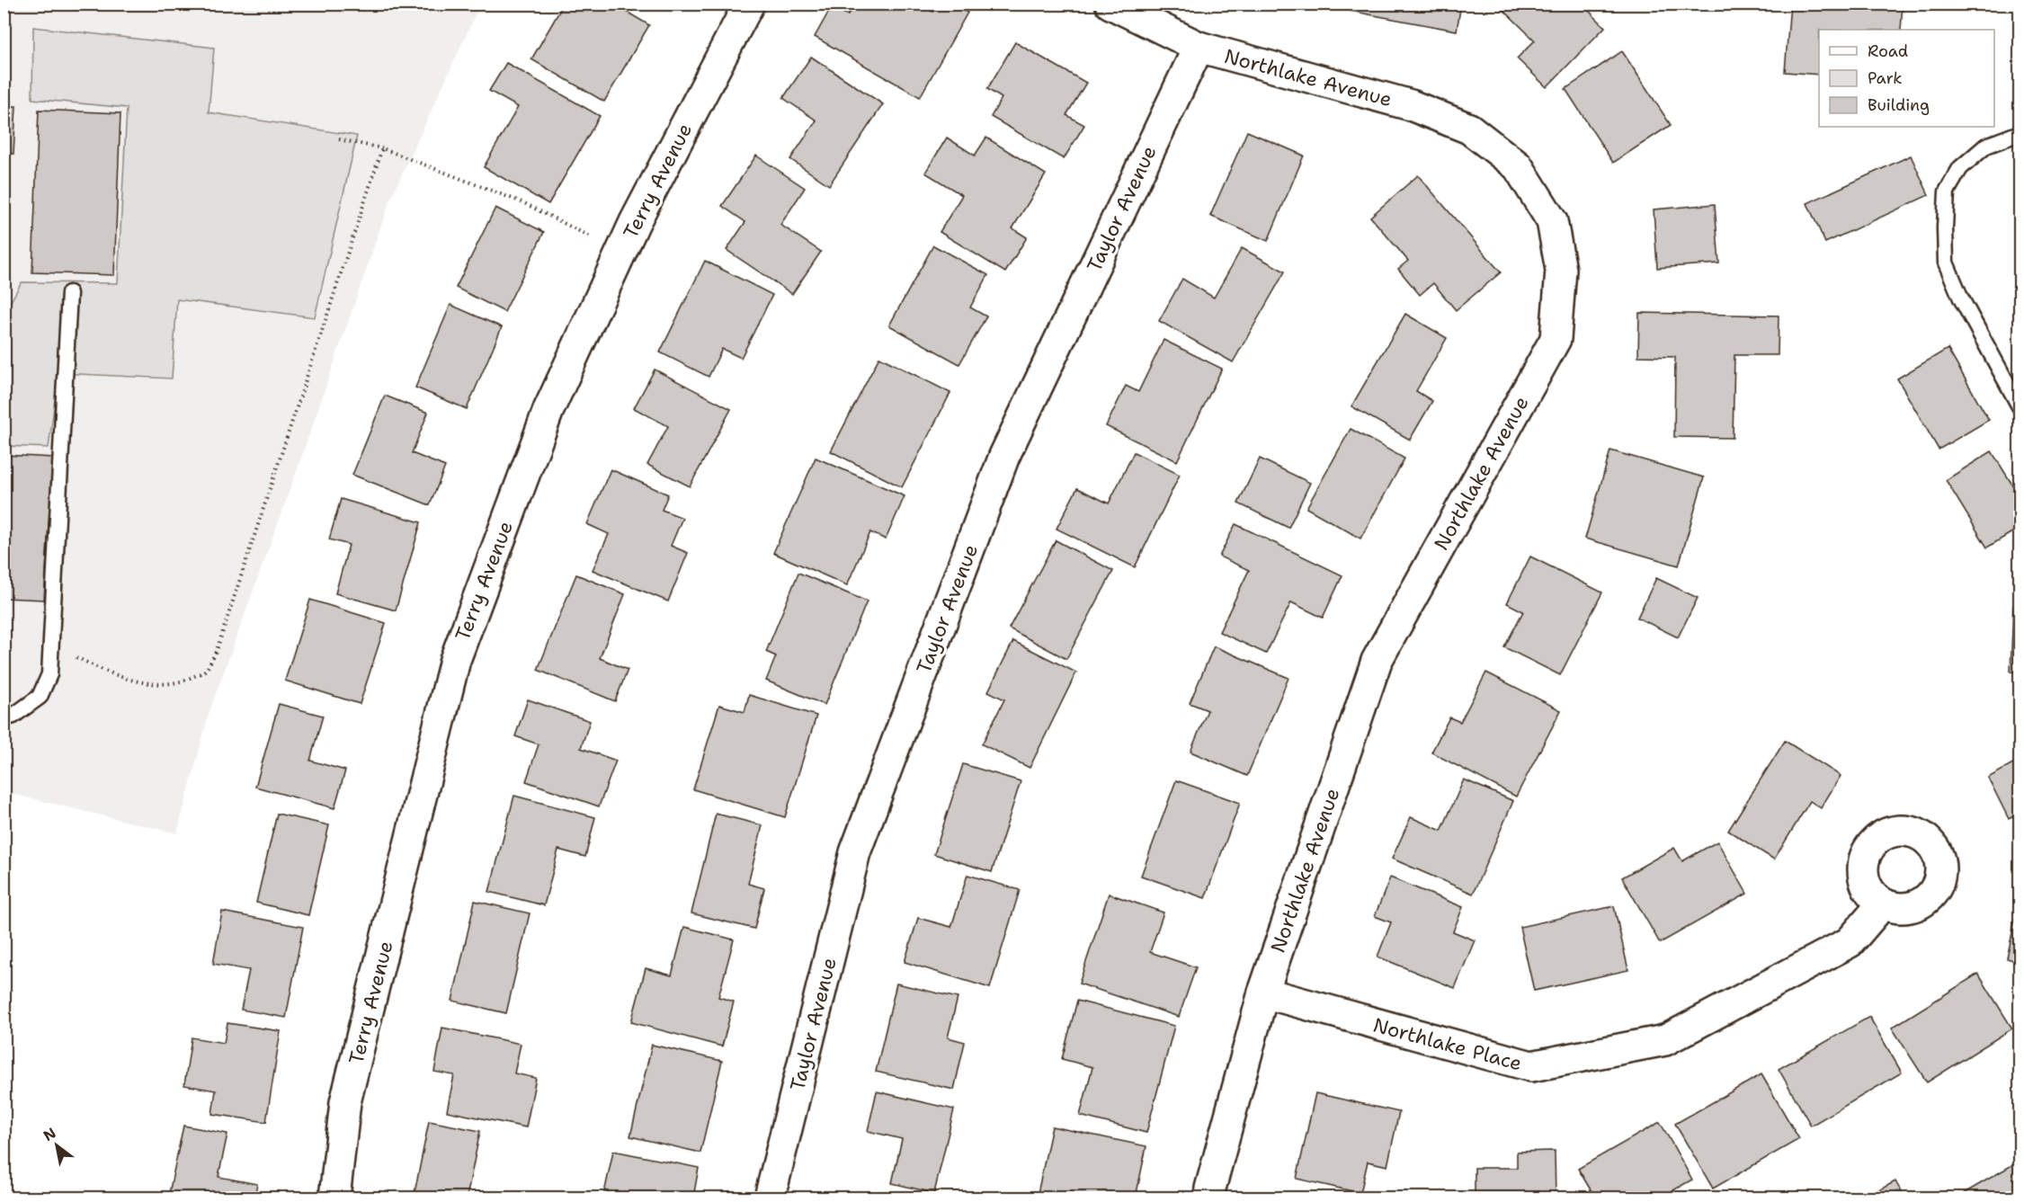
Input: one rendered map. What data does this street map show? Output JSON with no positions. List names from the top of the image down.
{
  "streets": {
    "street": [
      "Northlake Avenue",
      "Terry Avenue",
      "Taylor Avenue",
      "Northlake Place"
    ]
  },
  "crossings": [
    ["Northlake Avenue", "Taylor Avenue"],
    ["Northlake Avenue", "Northlake Place"]
  ],
  "legend": ["Road", "Park", "Building"],
  "north": "top left"
}
